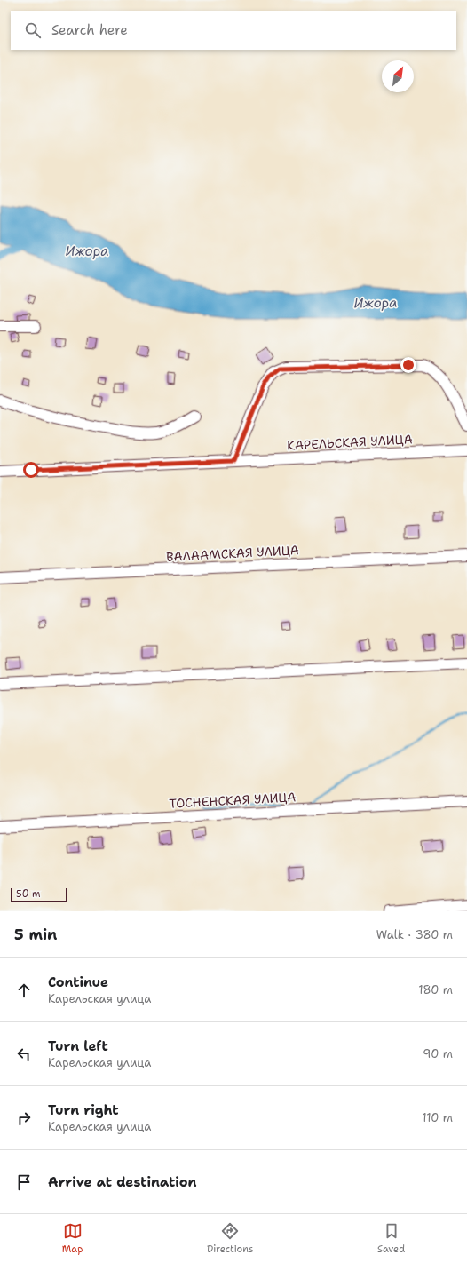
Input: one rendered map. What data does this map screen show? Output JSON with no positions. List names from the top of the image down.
{
  "streets": {
    "street": ["КАРЕЛЬСКАЯ УЛИЦА", "ВАЛААМСКАЯ УЛИЦА", "ТОСНЕНСКАЯ УЛИЦА"]
  },
  "water": ["Ижора"],
  "scale_bar": "50 m",
  "north": "top right",
  "page": {
    "search": "Search here",
    "scale": "50 m",
    "heading": ["5 min", "Walk · 380 m"],
    "list": [
      ["Continue", "Карельская улица", "180 m"],
      ["Turn left", "Карельская улица", "90 m"],
      ["Turn right", "Карельская улица", "110 m"],
      "Arrive at destination"
    ],
    "nav": ["Map", "Directions", "Saved"]
  }
}
